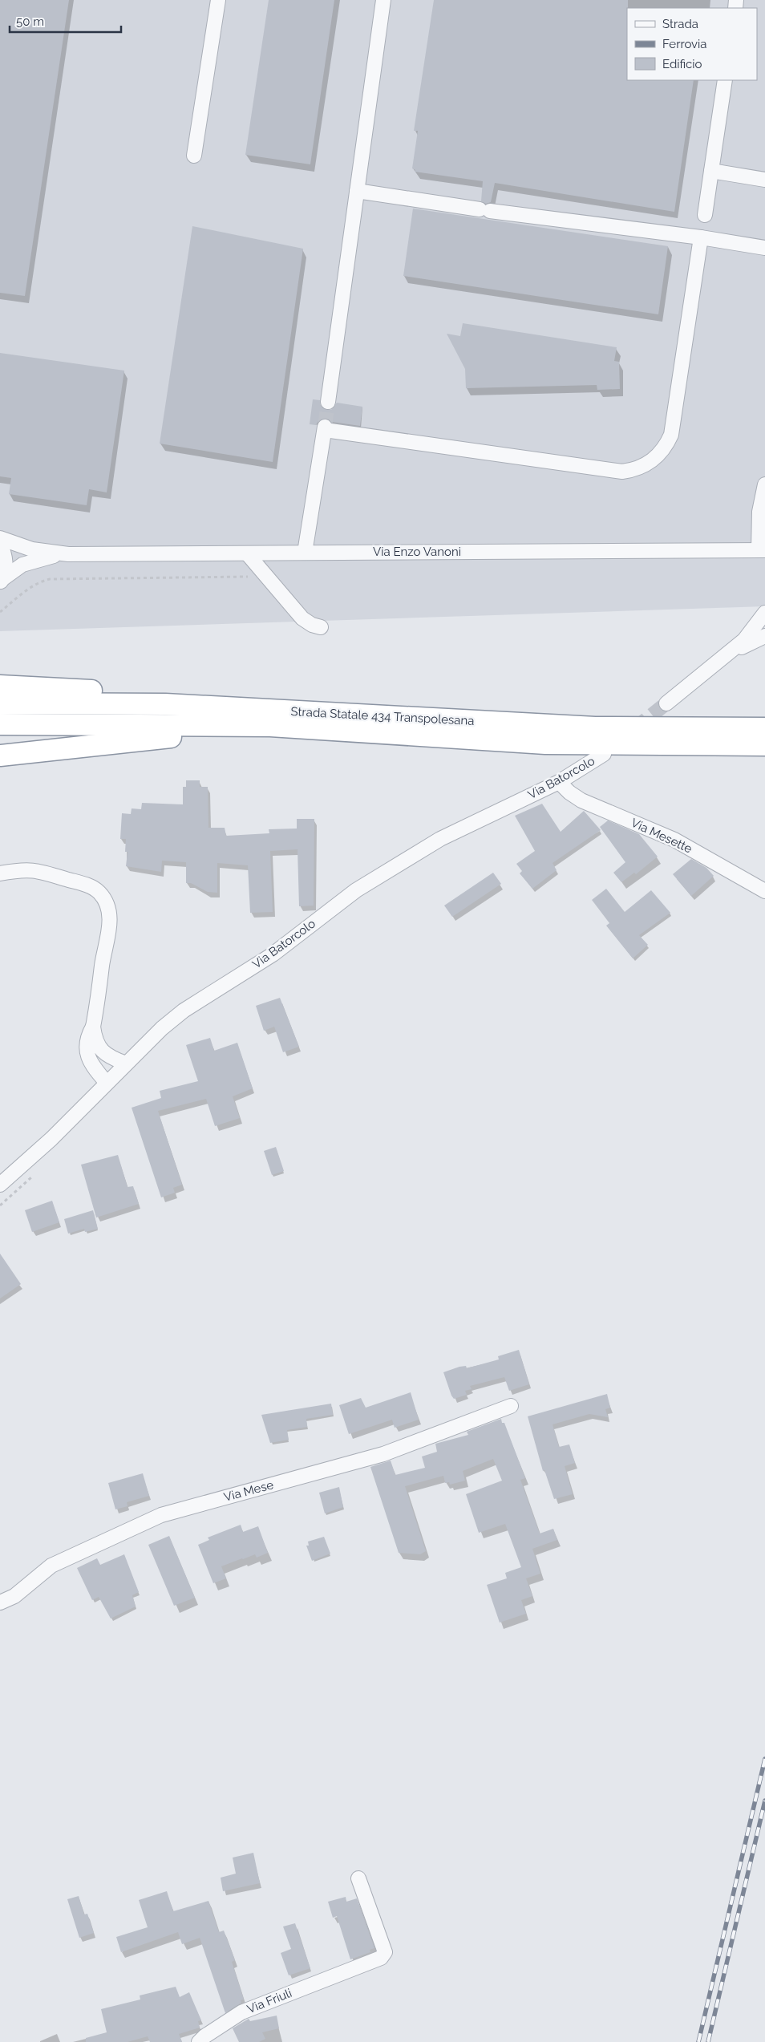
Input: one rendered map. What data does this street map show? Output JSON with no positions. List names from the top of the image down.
{
  "streets": {
    "highway": ["Strada Statale 434 Transpolesana"],
    "street": [
      "Via Enzo Vanoni",
      "Via Batorcolo",
      "Via Mesette",
      "Via Mese",
      "Via Friuli"
    ]
  },
  "crossings": [
    ["Via Batorcolo", "Via Mesette"]
  ],
  "legend": ["Strada", "Ferrovia", "Edificio"],
  "scale_bar": "50 m"
}
